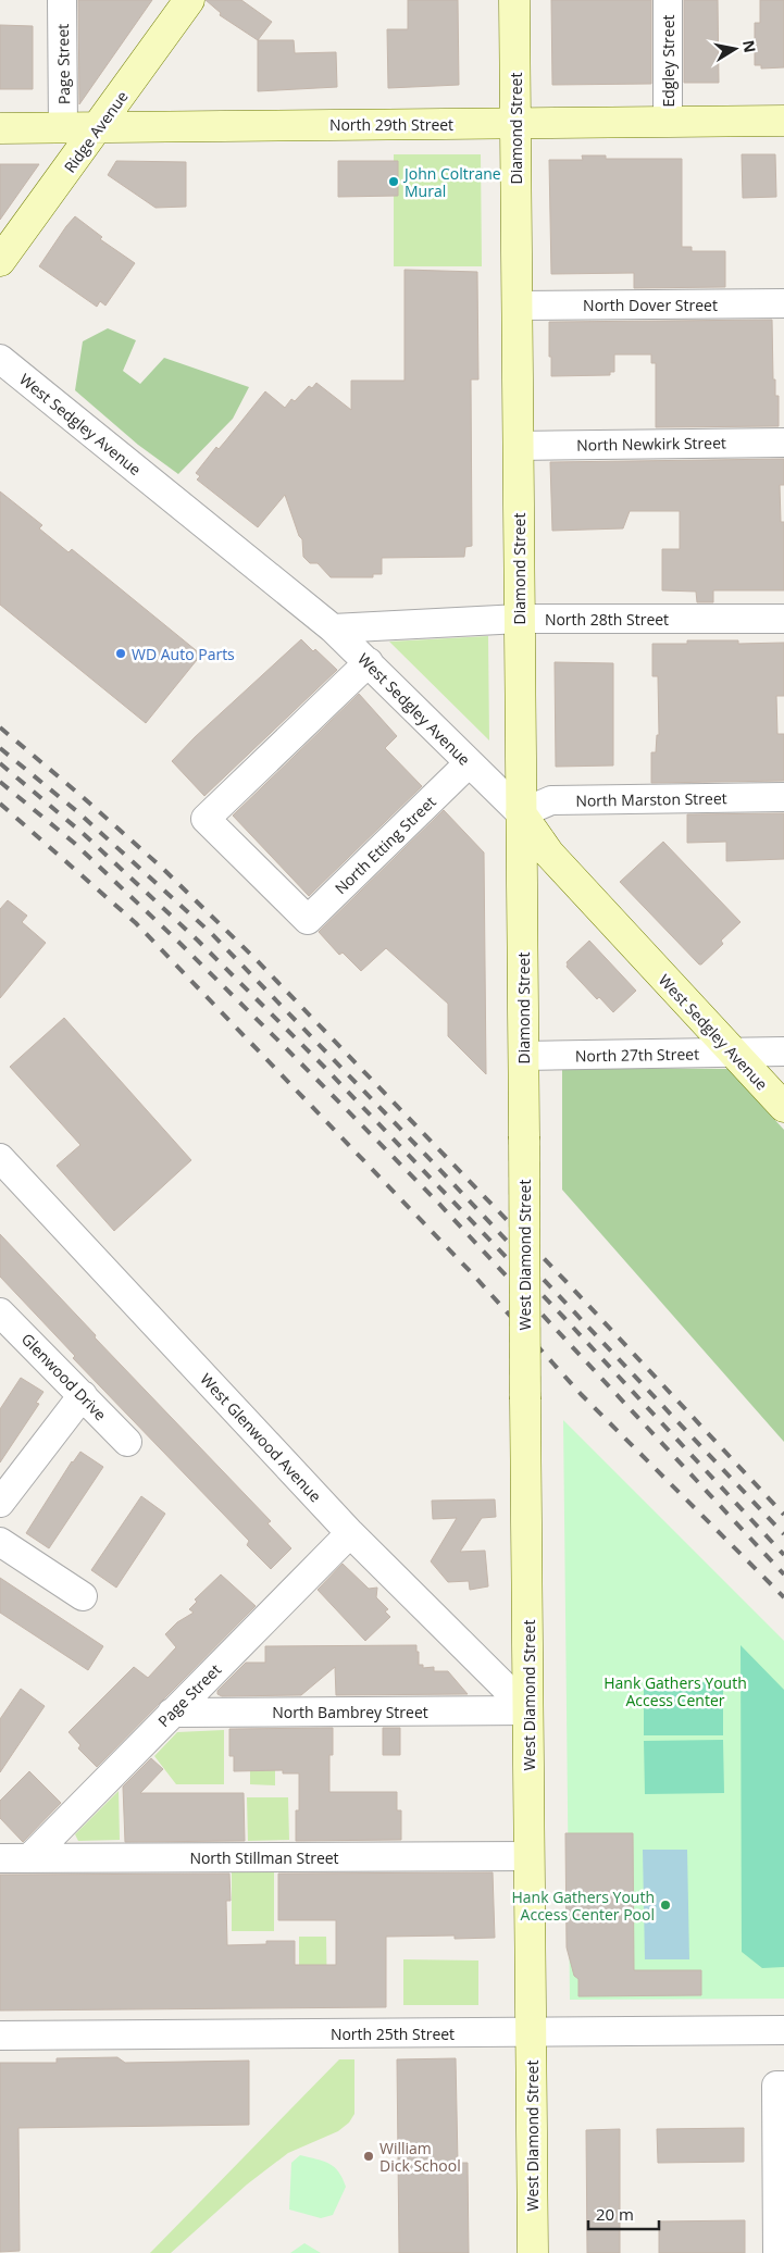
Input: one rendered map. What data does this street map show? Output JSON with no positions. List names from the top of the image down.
{
  "streets": {
    "main road": [
      "North 29th Street",
      "Diamond Street",
      "Ridge Avenue",
      "West Sedgley Avenue",
      "West Diamond Street"
    ],
    "street": [
      "Edgley Street",
      "Page Street",
      "North Dover Street",
      "North Newkirk Street",
      "North 28th Street",
      "North Marston Street",
      "North Etting Street",
      "North 27th Street",
      "Glenwood Drive",
      "West Glenwood Avenue",
      "North Bambrey Street",
      "North Stillman Street",
      "North 25th Street"
    ]
  },
  "crossings": [
    ["Edgley Street", "North 29th Street"],
    ["Page Street", "North 29th Street"],
    ["Page Street", "West Glenwood Avenue"],
    ["Page Street", "North Bambrey Street"],
    ["Page Street", "North Stillman Street"],
    ["North 29th Street", "Diamond Street"],
    ["North 29th Street", "Ridge Avenue"],
    ["Diamond Street", "North Dover Street"],
    ["Diamond Street", "West Sedgley Avenue"],
    ["Diamond Street", "North Newkirk Street"],
    ["Diamond Street", "North 28th Street"],
    ["Diamond Street", "North Marston Street"],
    ["Diamond Street", "North 27th Street"],
    ["Diamond Street", "West Diamond Street"],
    ["West Sedgley Avenue", "North 28th Street"],
    ["West Sedgley Avenue", "North Marston Street"],
    ["West Sedgley Avenue", "North Etting Street"],
    ["West Sedgley Avenue", "North 27th Street"],
    ["West Diamond Street", "West Glenwood Avenue"],
    ["West Diamond Street", "North Bambrey Street"],
    ["West Diamond Street", "North Stillman Street"],
    ["West Diamond Street", "North 25th Street"],
    ["West Glenwood Avenue", "North Bambrey Street"]
  ],
  "parks": ["Hank Gathers Youth Access Center"],
  "places": [
    "John Coltrane Mural",
    "WD Auto Parts",
    "Hank Gathers Youth Access Center Pool",
    "William Dick School"
  ],
  "scale_bar": "20 m",
  "north": "right"
}
